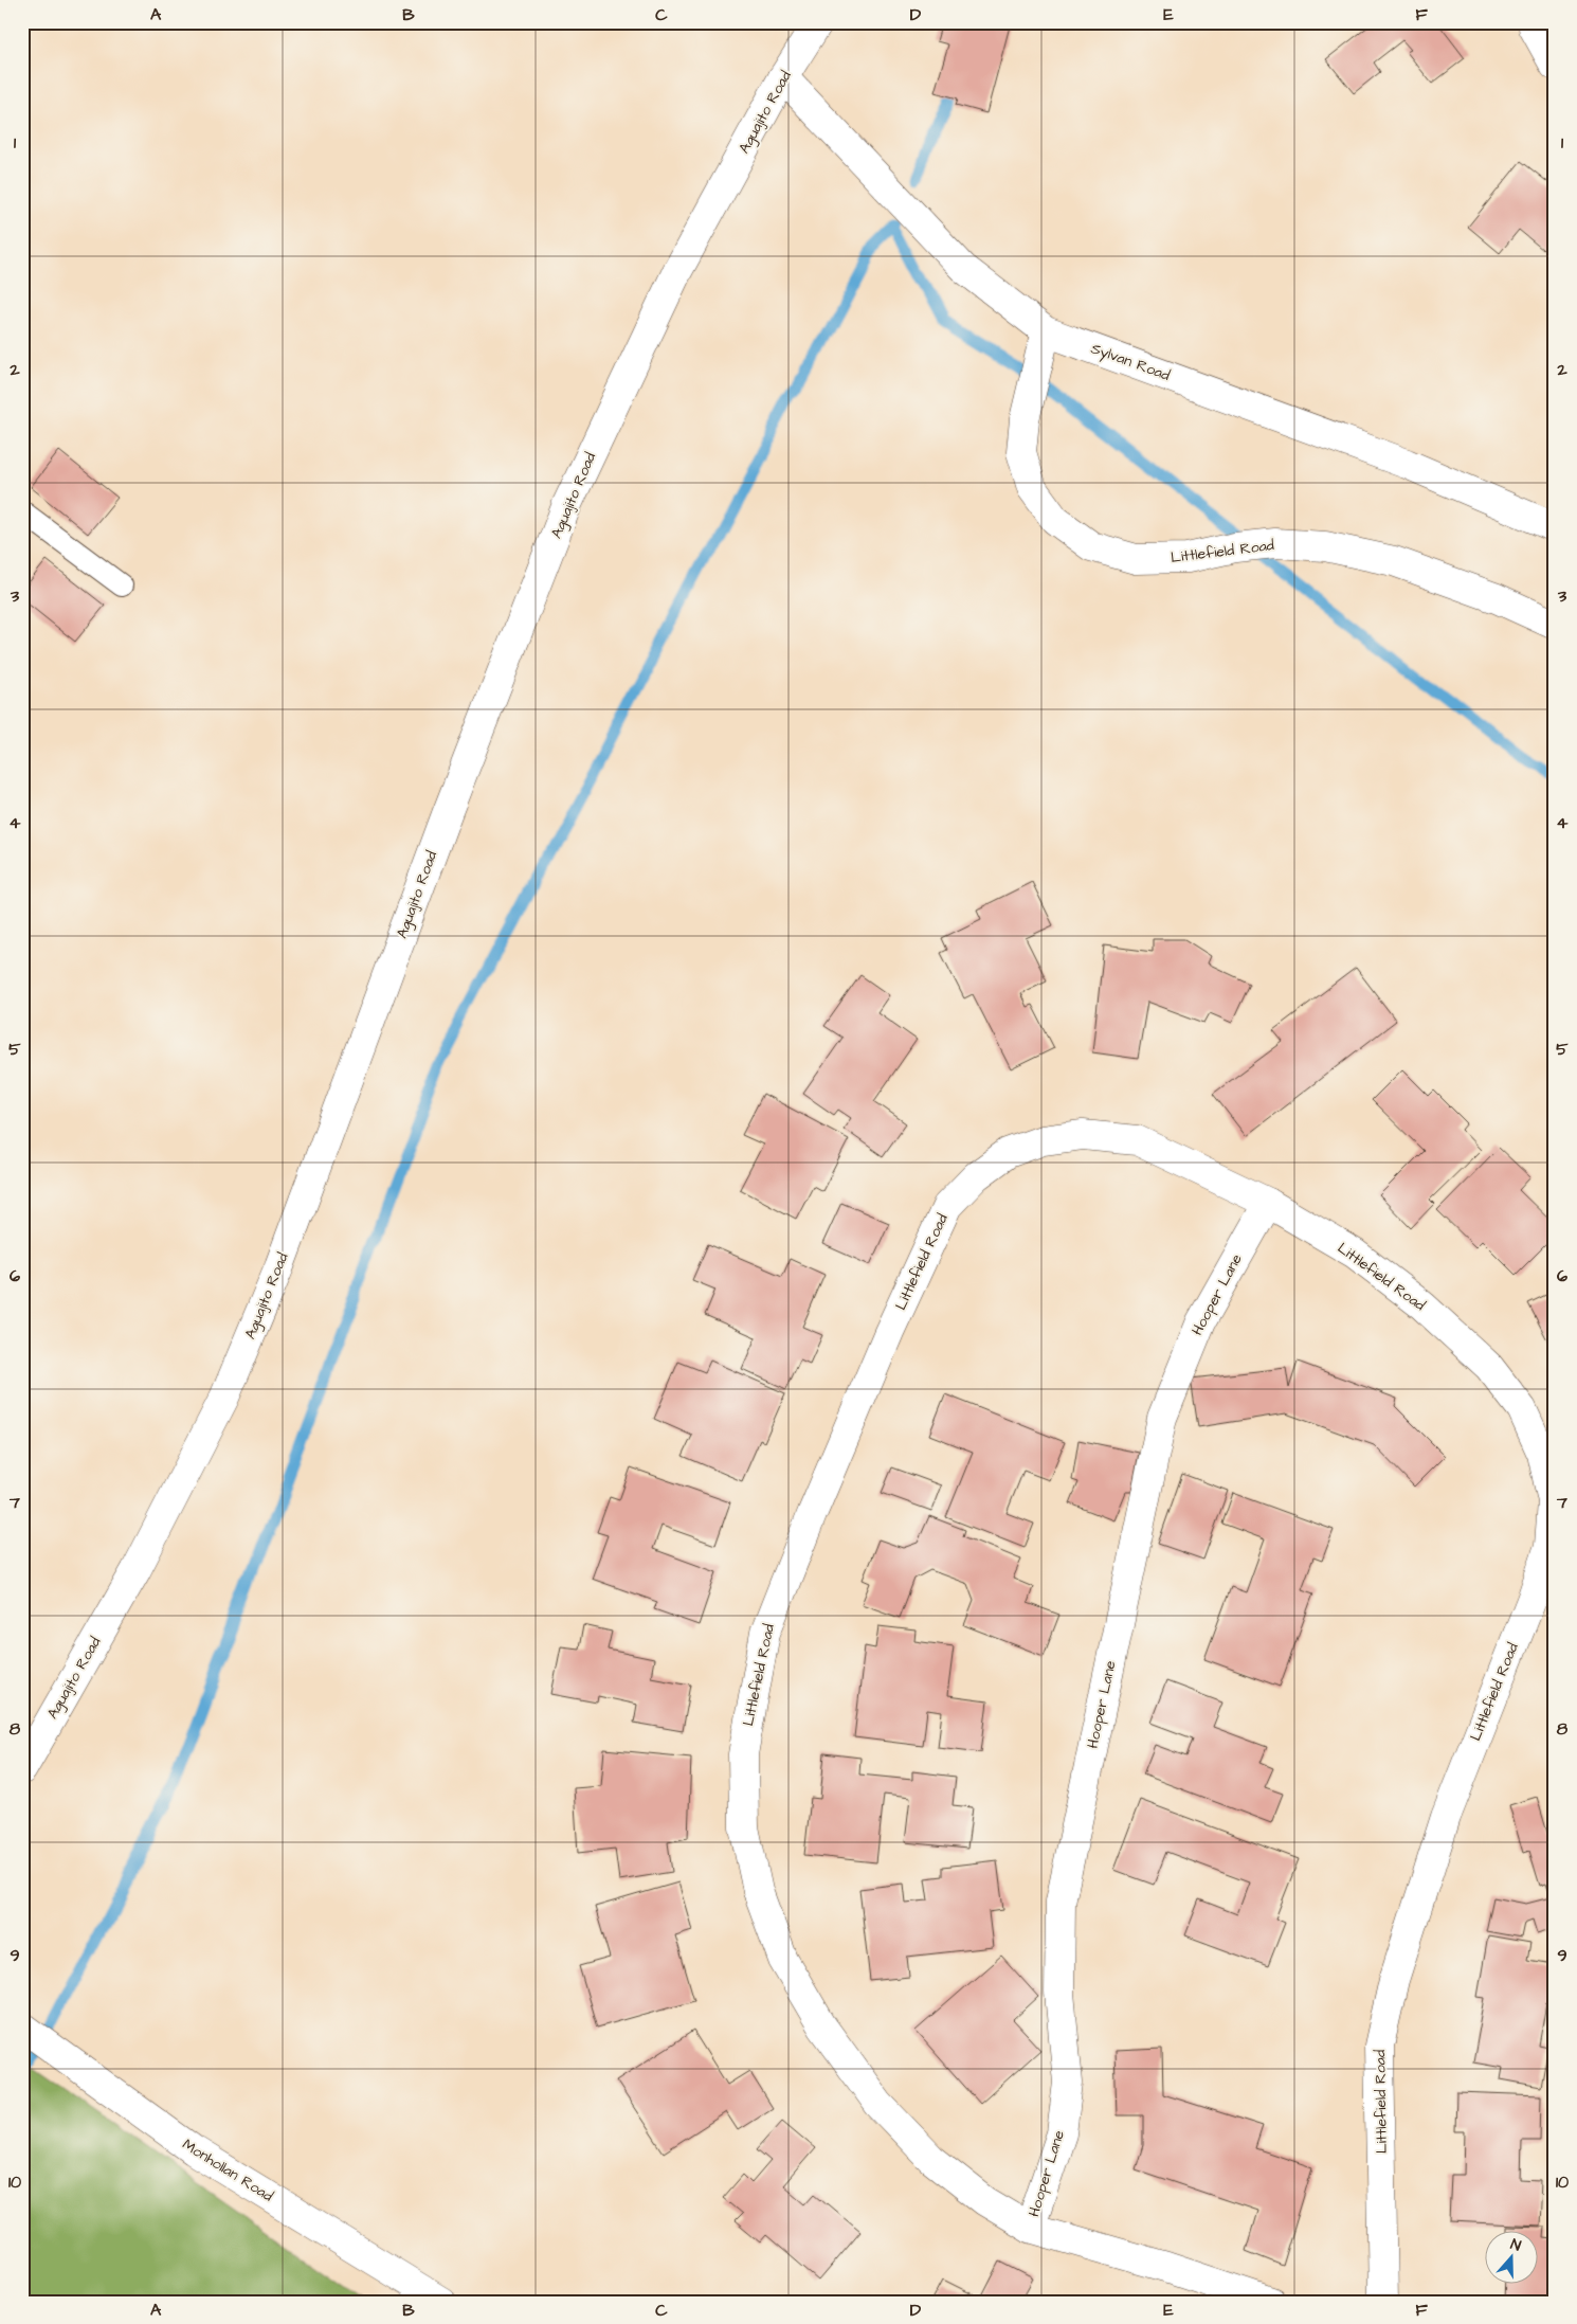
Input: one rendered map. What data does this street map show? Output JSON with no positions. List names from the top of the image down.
{
  "streets": {
    "street": [
      "Aguajito Road",
      "Sylvan Road",
      "Littlefield Road",
      "Hooper Lane",
      "Monhollan Road"
    ]
  },
  "crossings": [
    ["Aguajito Road", "Sylvan Road"],
    ["Sylvan Road", "Littlefield Road"],
    ["Littlefield Road", "Hooper Lane"]
  ],
  "north": "top",
  "grid": {
    "columns": [
      "A",
      "B",
      "C",
      "D",
      "E",
      "F"
    ],
    "rows": [
      "1",
      "2",
      "3",
      "4",
      "5",
      "6",
      "7",
      "8",
      "9",
      "10"
    ]
  }
}
